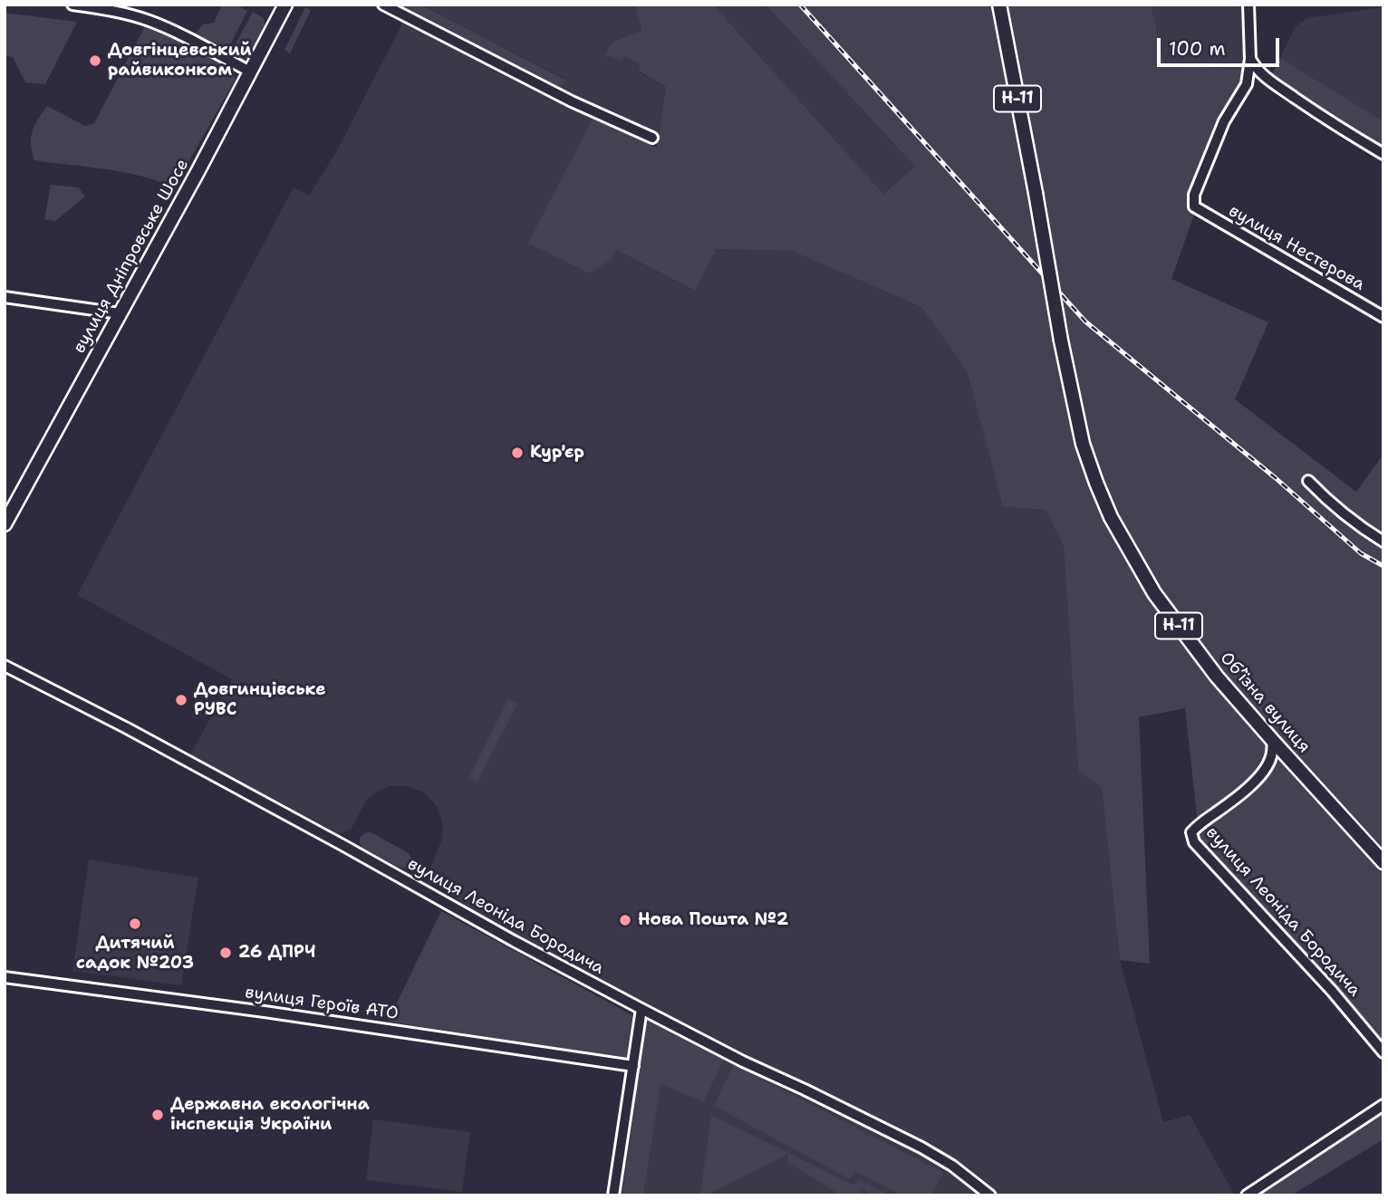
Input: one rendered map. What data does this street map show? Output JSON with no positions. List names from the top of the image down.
{
  "streets": {
    "main road": ["Н-11", "вулиця Дніпровське Шосе", "Обʼїзна вулиця"],
    "street": ["вулиця Нестерова", "вулиця Леоніда Бородича", "вулиця Героїв АТО"]
  },
  "crossings": [
    ["Обʼїзна вулиця", "вулиця Леоніда Бородича"]
  ],
  "places": [
    "Довгінцевський райвиконком",
    "Кур'єр",
    "Довгинцівське РУВС",
    "Нова Пошта №2",
    "Дитячий садок №203",
    "26 ДПРЧ",
    "Державна екологічна інспекція України"
  ],
  "scale_bar": "100 m"
}
